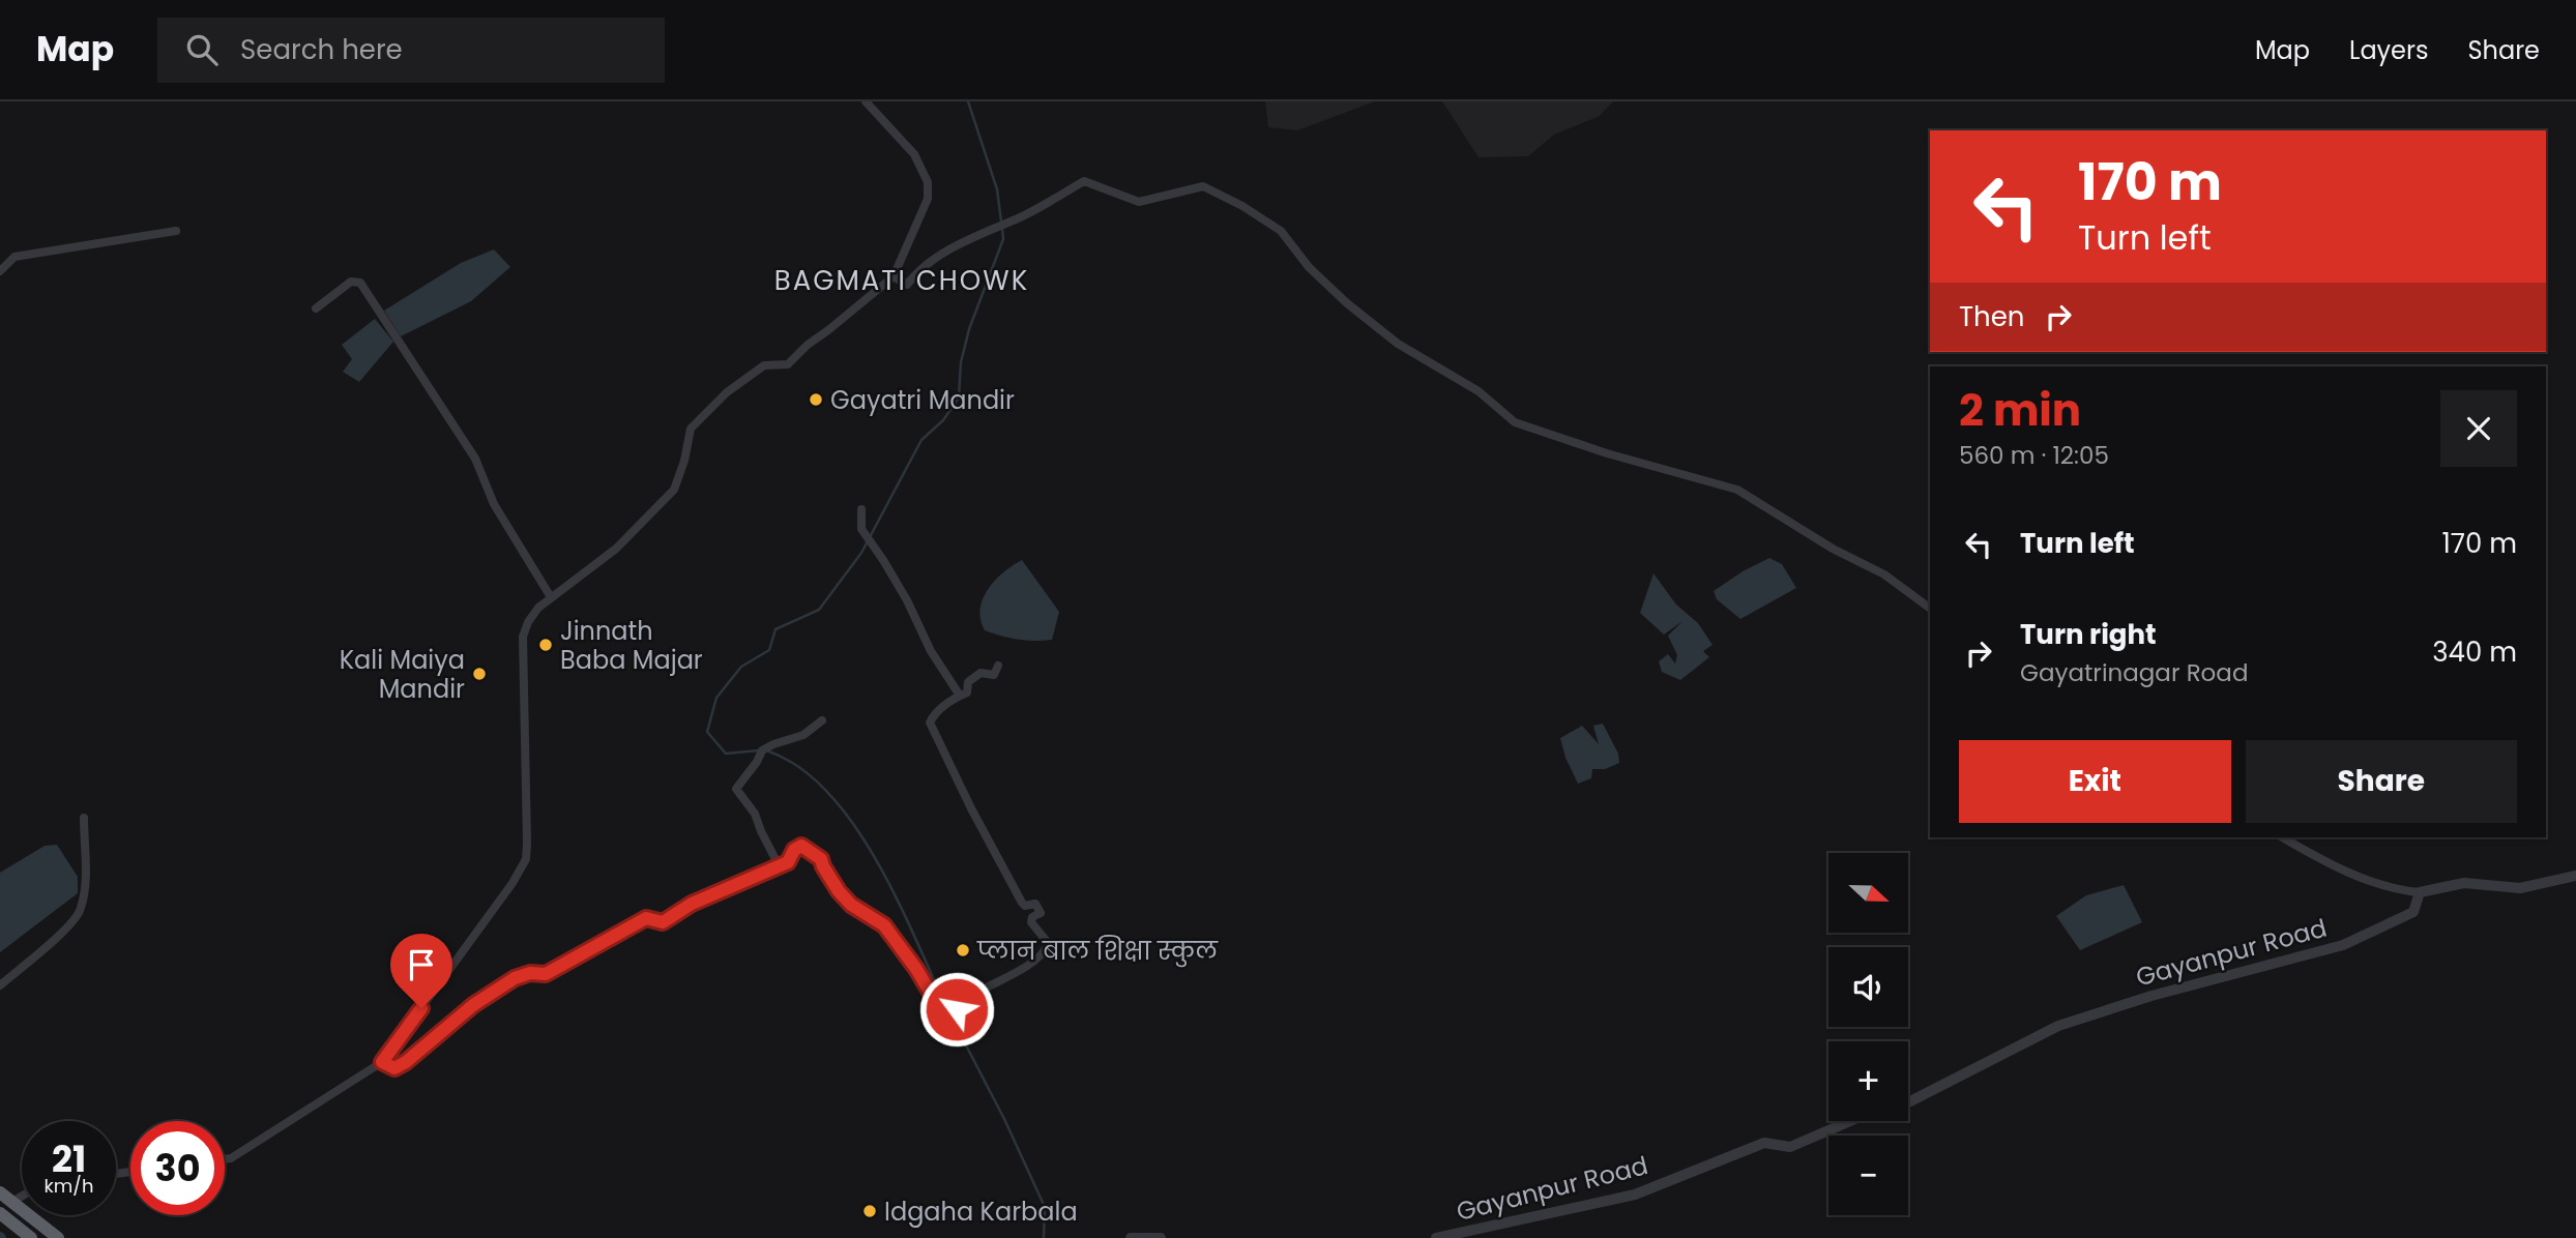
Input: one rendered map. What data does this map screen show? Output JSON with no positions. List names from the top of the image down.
{
  "streets": {
    "street": ["Gayanpur Road"]
  },
  "districts": ["BAGMATI CHOWK"],
  "places": [
    "Gayatri Mandir",
    "Jinnath Baba Majar",
    "Kali Maiya Mandir",
    "प्लान बाल शिक्षा स्कुल",
    "Idgaha Karbala"
  ],
  "north": "right",
  "page": {
    "header": "Map",
    "search": "Search here",
    "nav": ["Map", "Layers", "Share"],
    "turn": ["170 m", "Turn left"],
    "then": "Then",
    "heading": ["2 min", "560 m · 12:05"],
    "list": [
      {
        "name": "Turn left",
        "value": "170 m"
      },
      {
        "name": "Turn right",
        "note": "Gayatrinagar Road",
        "value": "340 m"
      }
    ],
    "buttons": ["Exit", "Share"],
    "map_buttons": ["+", "−"],
    "speed": "21 km/h",
    "limit": "30"
  }
}
